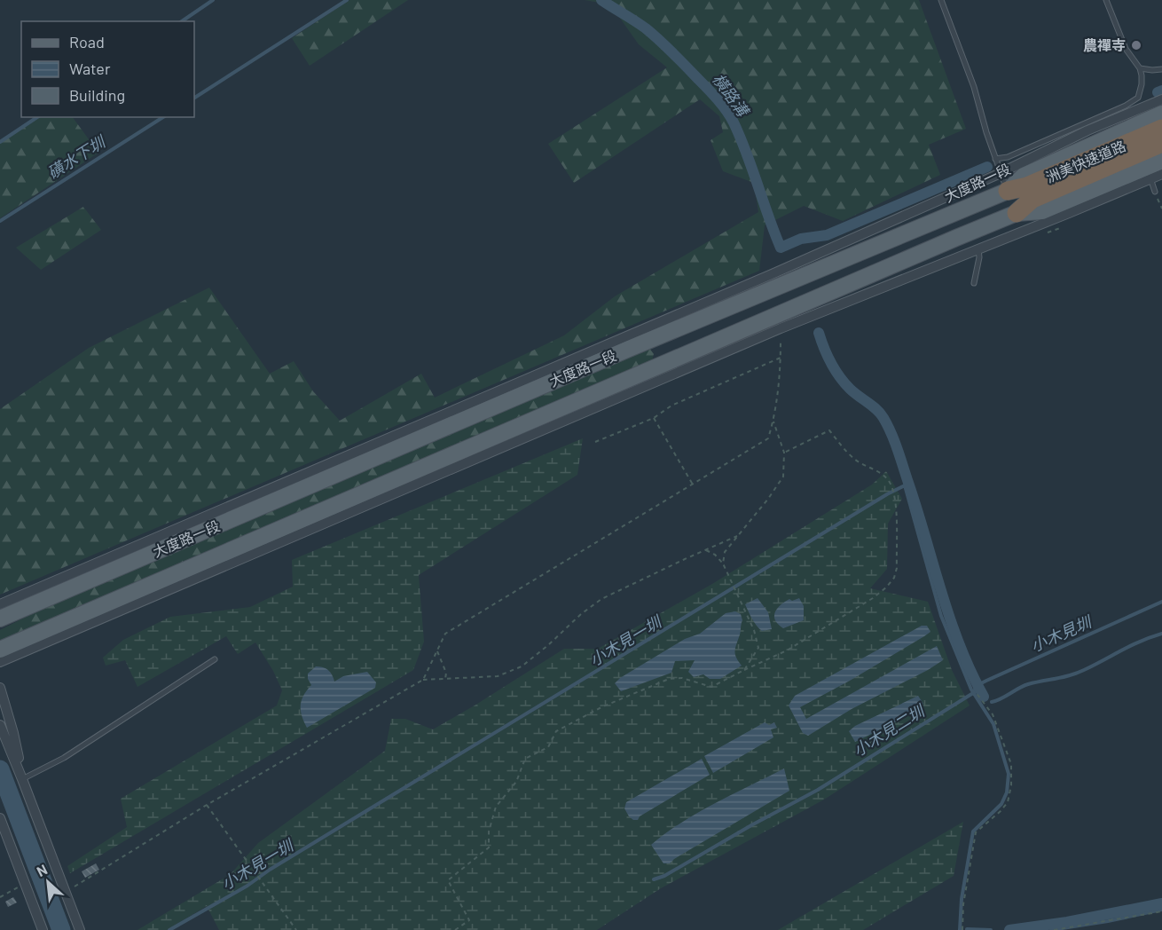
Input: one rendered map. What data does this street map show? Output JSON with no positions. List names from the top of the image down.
{
  "streets": {
    "highway": ["洲美快速道路"],
    "main road": ["大度路一段"]
  },
  "crossings": [
    ["洲美快速道路", "大度路一段"]
  ],
  "water": [
    "橫路溝",
    "磺水下圳",
    "小木見圳",
    "小木見一圳",
    "小木見二圳"
  ],
  "places": ["農禪寺"],
  "legend": ["Road", "Water", "Building"],
  "north": "top left"
}
